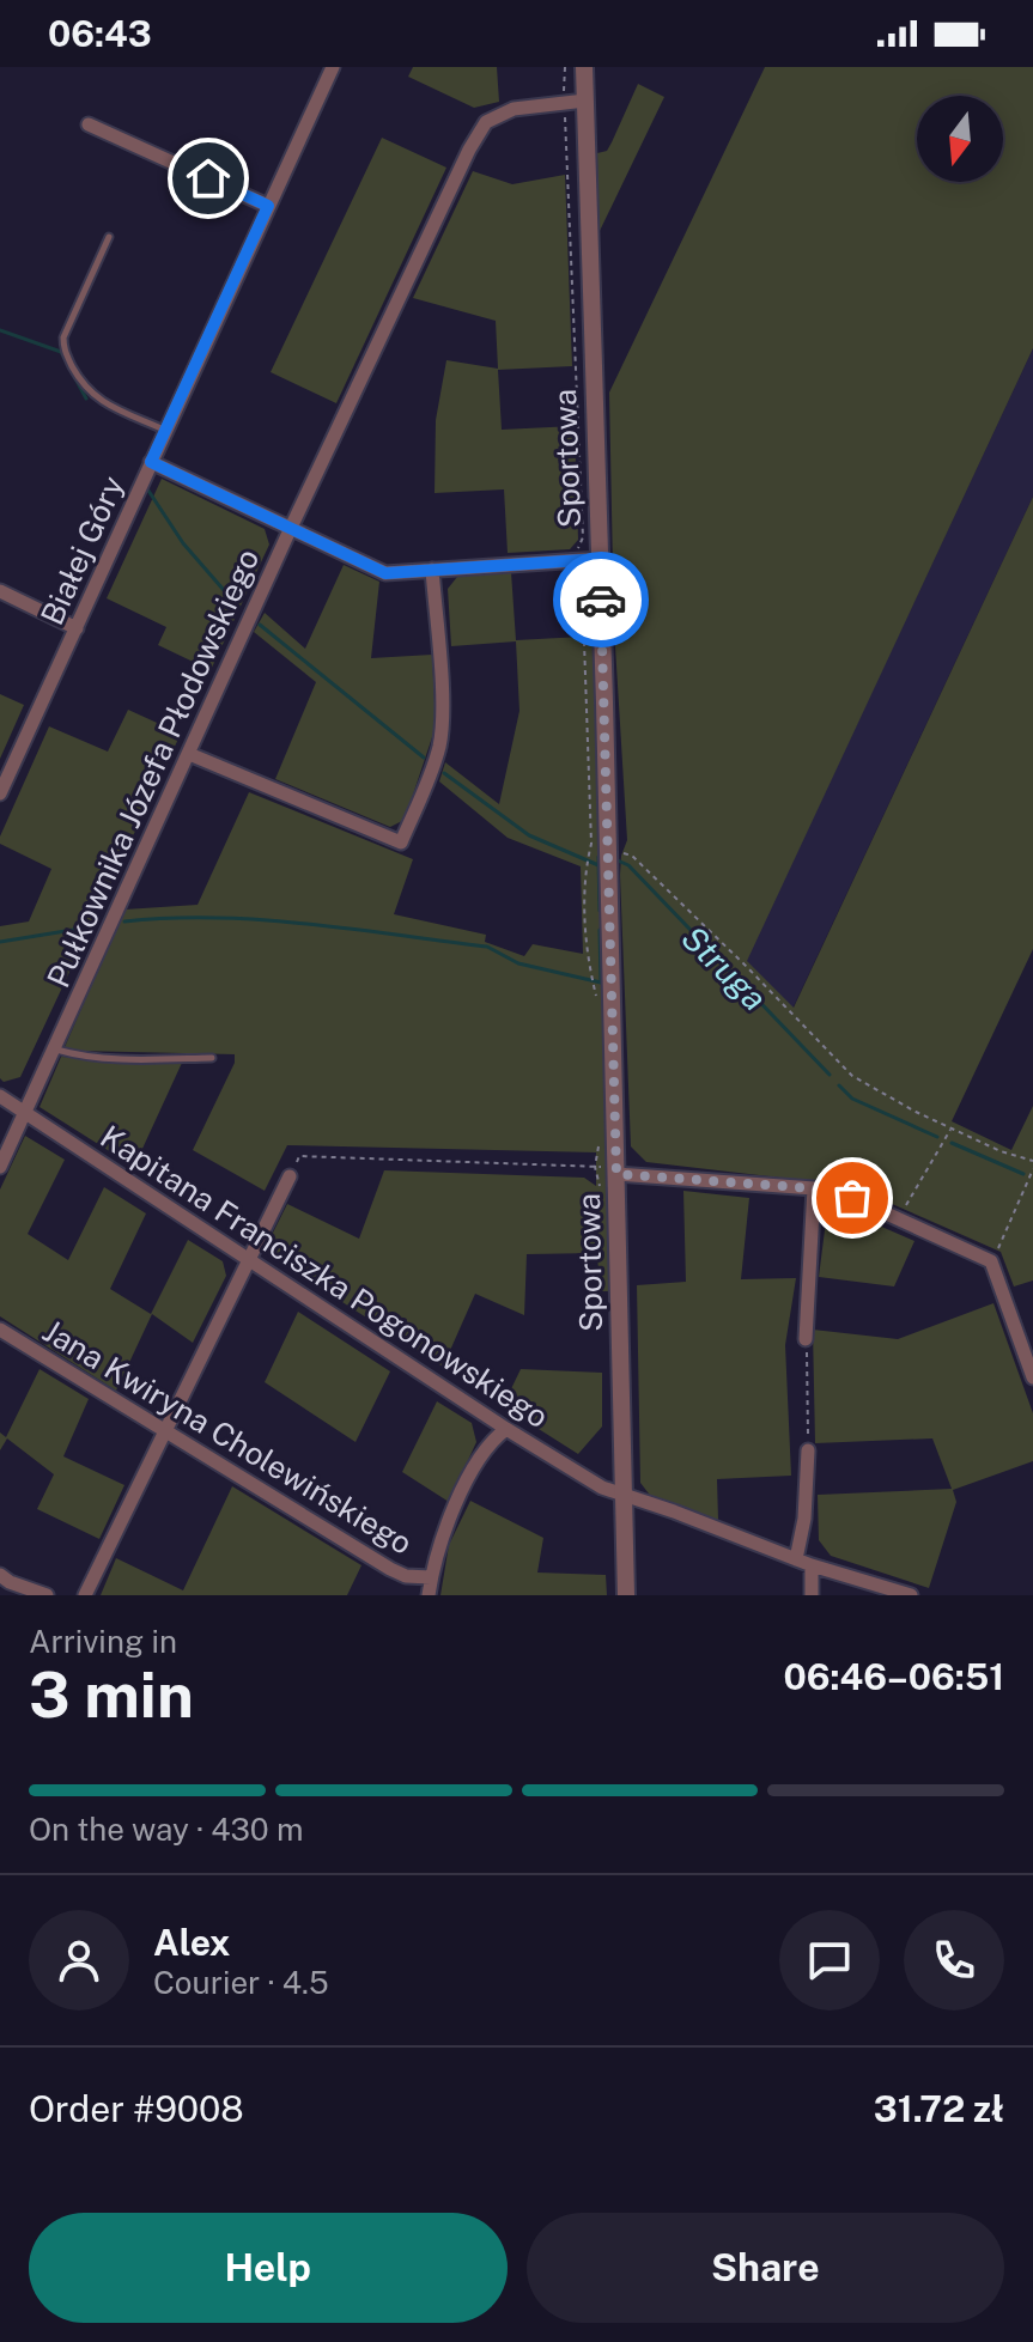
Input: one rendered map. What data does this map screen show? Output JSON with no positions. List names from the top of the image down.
{
  "streets": {
    "street": [
      "Sportowa",
      "Białej Góry",
      "Pułkownika Józefa Płodowskiego",
      "Kapitana Franciszka Pogonowskiego",
      "Jana Kwiryna Cholewińskiego"
    ]
  },
  "crossings": [
    ["Sportowa", "Pułkownika Józefa Płodowskiego"],
    ["Sportowa", "Kapitana Franciszka Pogonowskiego"],
    ["Pułkownika Józefa Płodowskiego", "Kapitana Franciszka Pogonowskiego"]
  ],
  "water": ["Struga"],
  "north": "bottom",
  "page": {
    "status": "06:43",
    "heading": ["3 min", "Arriving in", "06:46–06:51"],
    "panel": [
      "Alex",
      "Courier · 4.5",
      "Order #9008",
      "31.72 zł"
    ],
    "bar": "On the way · 430 m",
    "buttons": ["Help", "Share"]
  }
}
